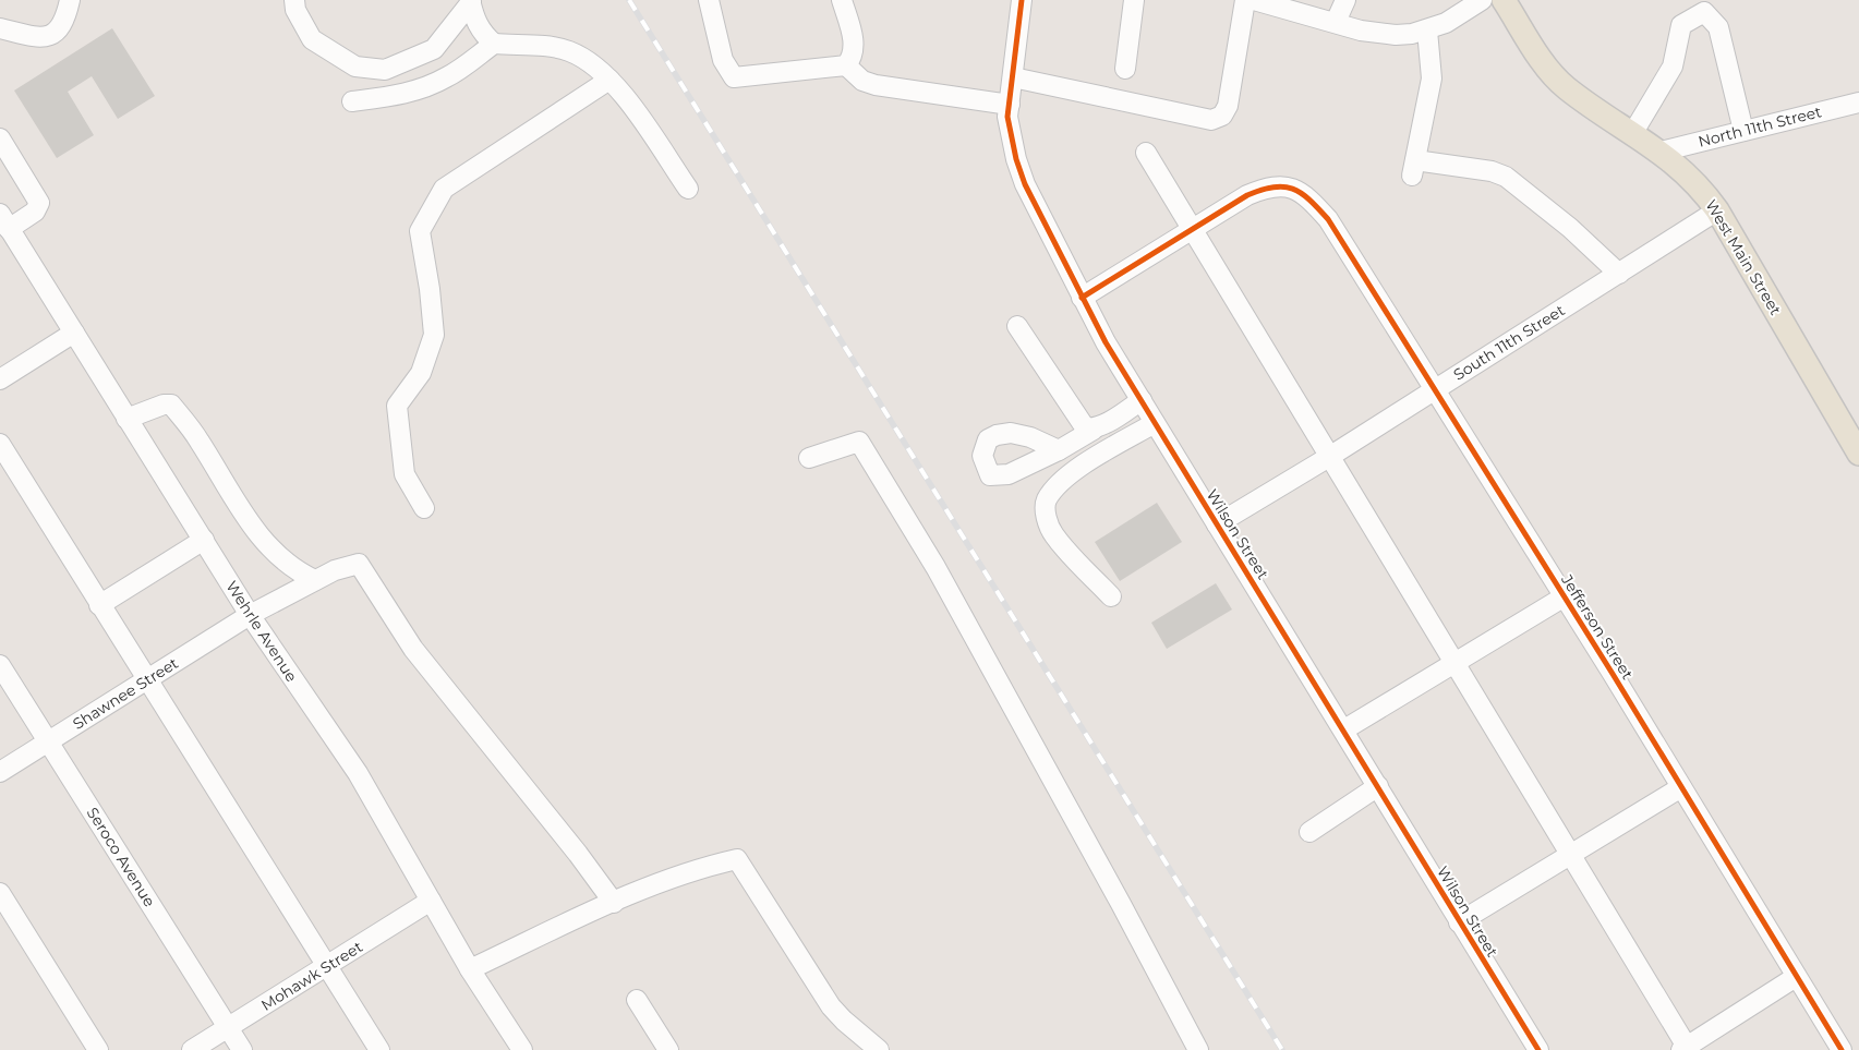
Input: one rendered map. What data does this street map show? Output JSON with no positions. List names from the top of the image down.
{
  "streets": {
    "main road": ["West Main Street"],
    "street": [
      "North 11th Street",
      "South 11th Street",
      "Wilson Street",
      "Jefferson Street",
      "Wehrle Avenue",
      "Shawnee Street",
      "Seroco Avenue",
      "Mohawk Street"
    ]
  },
  "crossings": [
    ["North 11th Street", "West Main Street"],
    ["West Main Street", "South 11th Street"],
    ["South 11th Street", "Wilson Street"],
    ["South 11th Street", "Jefferson Street"],
    ["Wilson Street", "Jefferson Street"],
    ["Wehrle Avenue", "Shawnee Street"],
    ["Wehrle Avenue", "Mohawk Street"],
    ["Shawnee Street", "Seroco Avenue"],
    ["Seroco Avenue", "Mohawk Street"]
  ]
}
